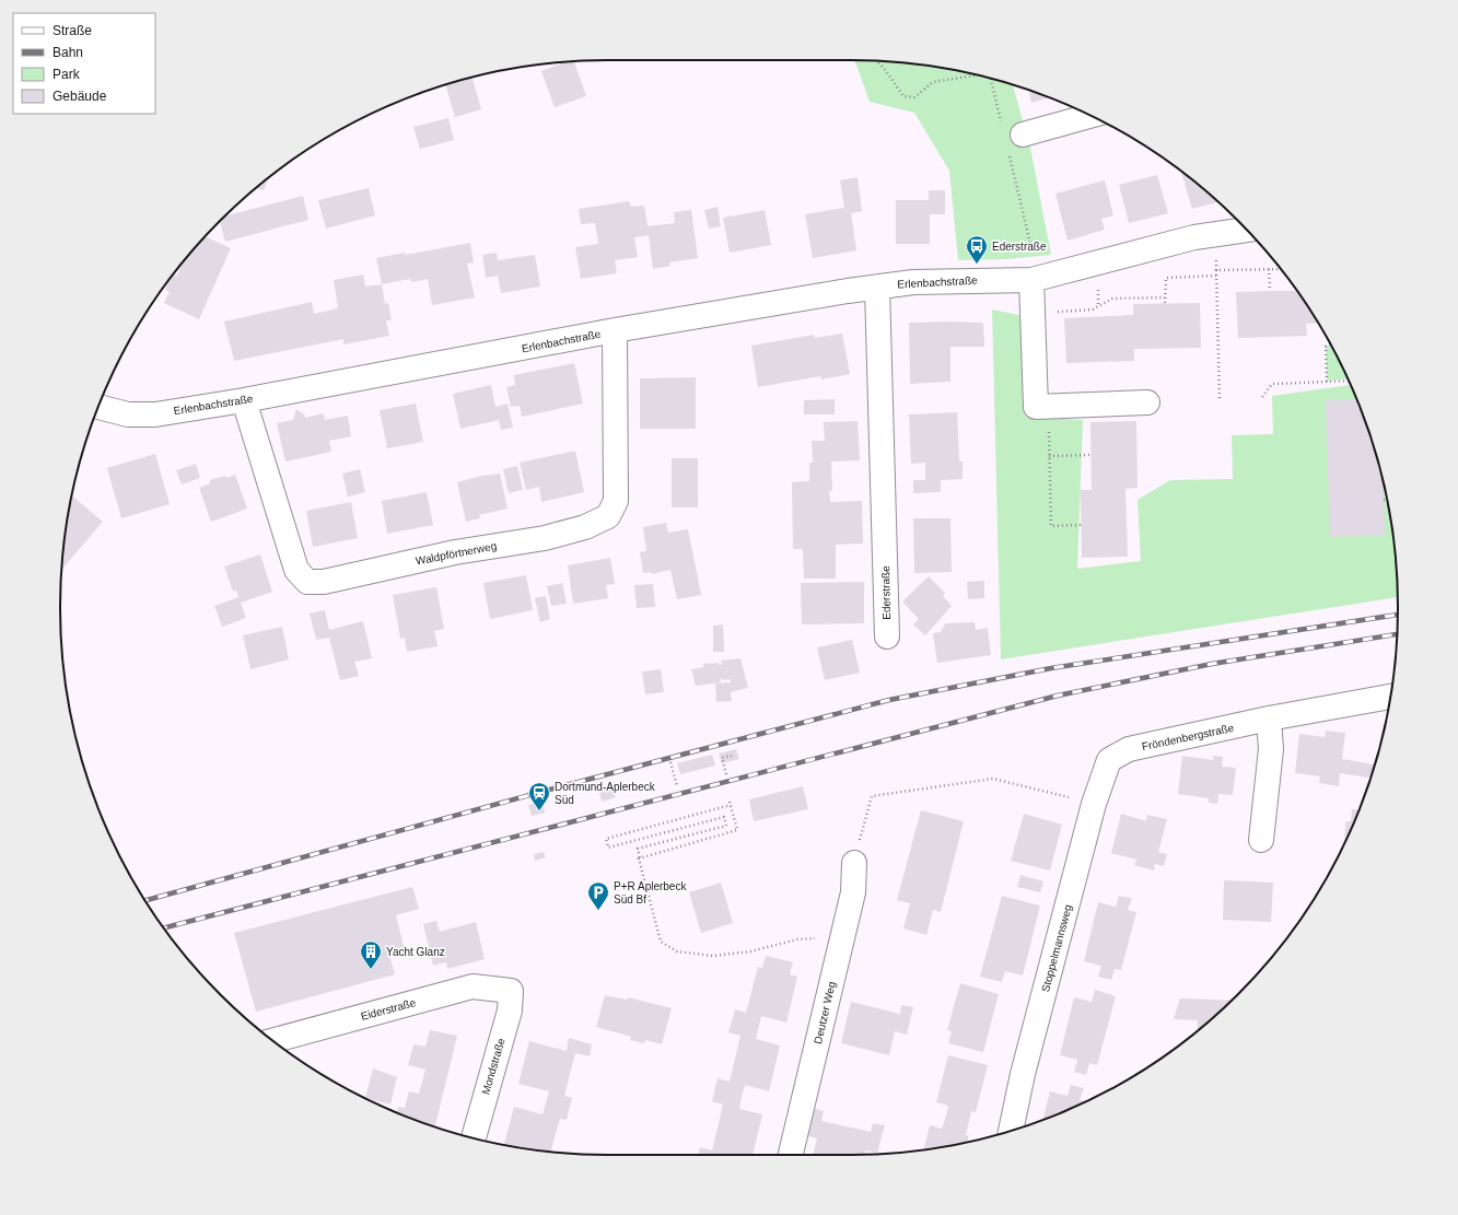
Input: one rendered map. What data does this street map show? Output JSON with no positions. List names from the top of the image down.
{
  "streets": {
    "street": [
      "Erlenbachstraße",
      "Waldpförtnerweg",
      "Ederstraße",
      "Fröndenbergstraße",
      "Stoppelmannsweg",
      "Eiderstraße",
      "Deutzer Weg",
      "Mondstraße"
    ]
  },
  "crossings": [
    ["Erlenbachstraße", "Waldpförtnerweg"],
    ["Erlenbachstraße", "Ederstraße"],
    ["Fröndenbergstraße", "Stoppelmannsweg"],
    ["Eiderstraße", "Mondstraße"]
  ],
  "places": {
    "bus stop": ["Ederstraße"],
    "station": ["Dortmund-Aplerbeck Süd"],
    "parking": ["P+R Aplerbeck Süd Bf"],
    "building": ["Yacht Glanz"]
  },
  "legend": [
    "Straße",
    "Bahn",
    "Park",
    "Gebäude"
  ]
}
